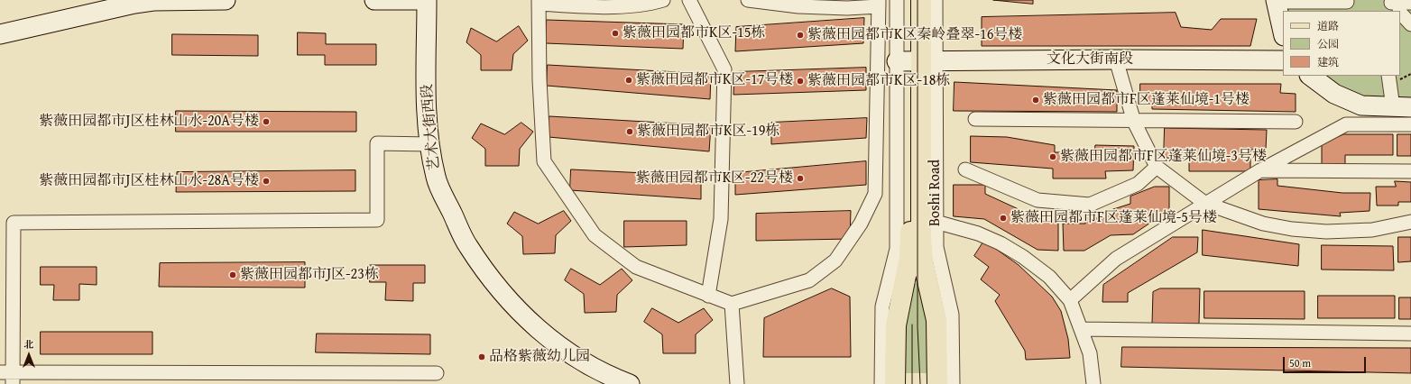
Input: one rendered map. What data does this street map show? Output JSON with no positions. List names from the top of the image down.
{
  "streets": {
    "main road": ["Boshi Road"],
    "street": ["文化大街南段", "艺术大街西段"]
  },
  "crossings": [
    ["文化大街南段", "Boshi Road"]
  ],
  "places": [
    "紫薇田园都市K区-15栋",
    "紫薇田园都市K区秦岭叠翠-16号楼",
    "紫薇田园都市K区-17号楼",
    "紫薇田园都市K区-18栋",
    "紫薇田园都市F区蓬莱仙境-1号楼",
    "紫薇田园都市J区桂林山水-20A号楼",
    "紫薇田园都市K区-19栋",
    "紫薇田园都市F区蓬莱仙境-3号楼",
    "紫薇田园都市K区-22号楼",
    "紫薇田园都市J区桂林山水-28A号楼",
    "紫薇田园都市F区蓬莱仙境-5号楼",
    "紫薇田园都市J区-23栋",
    "品格紫薇幼儿园"
  ],
  "legend": ["道路", "公园", "建筑"],
  "scale_bar": "50 m",
  "north": "top"
}
